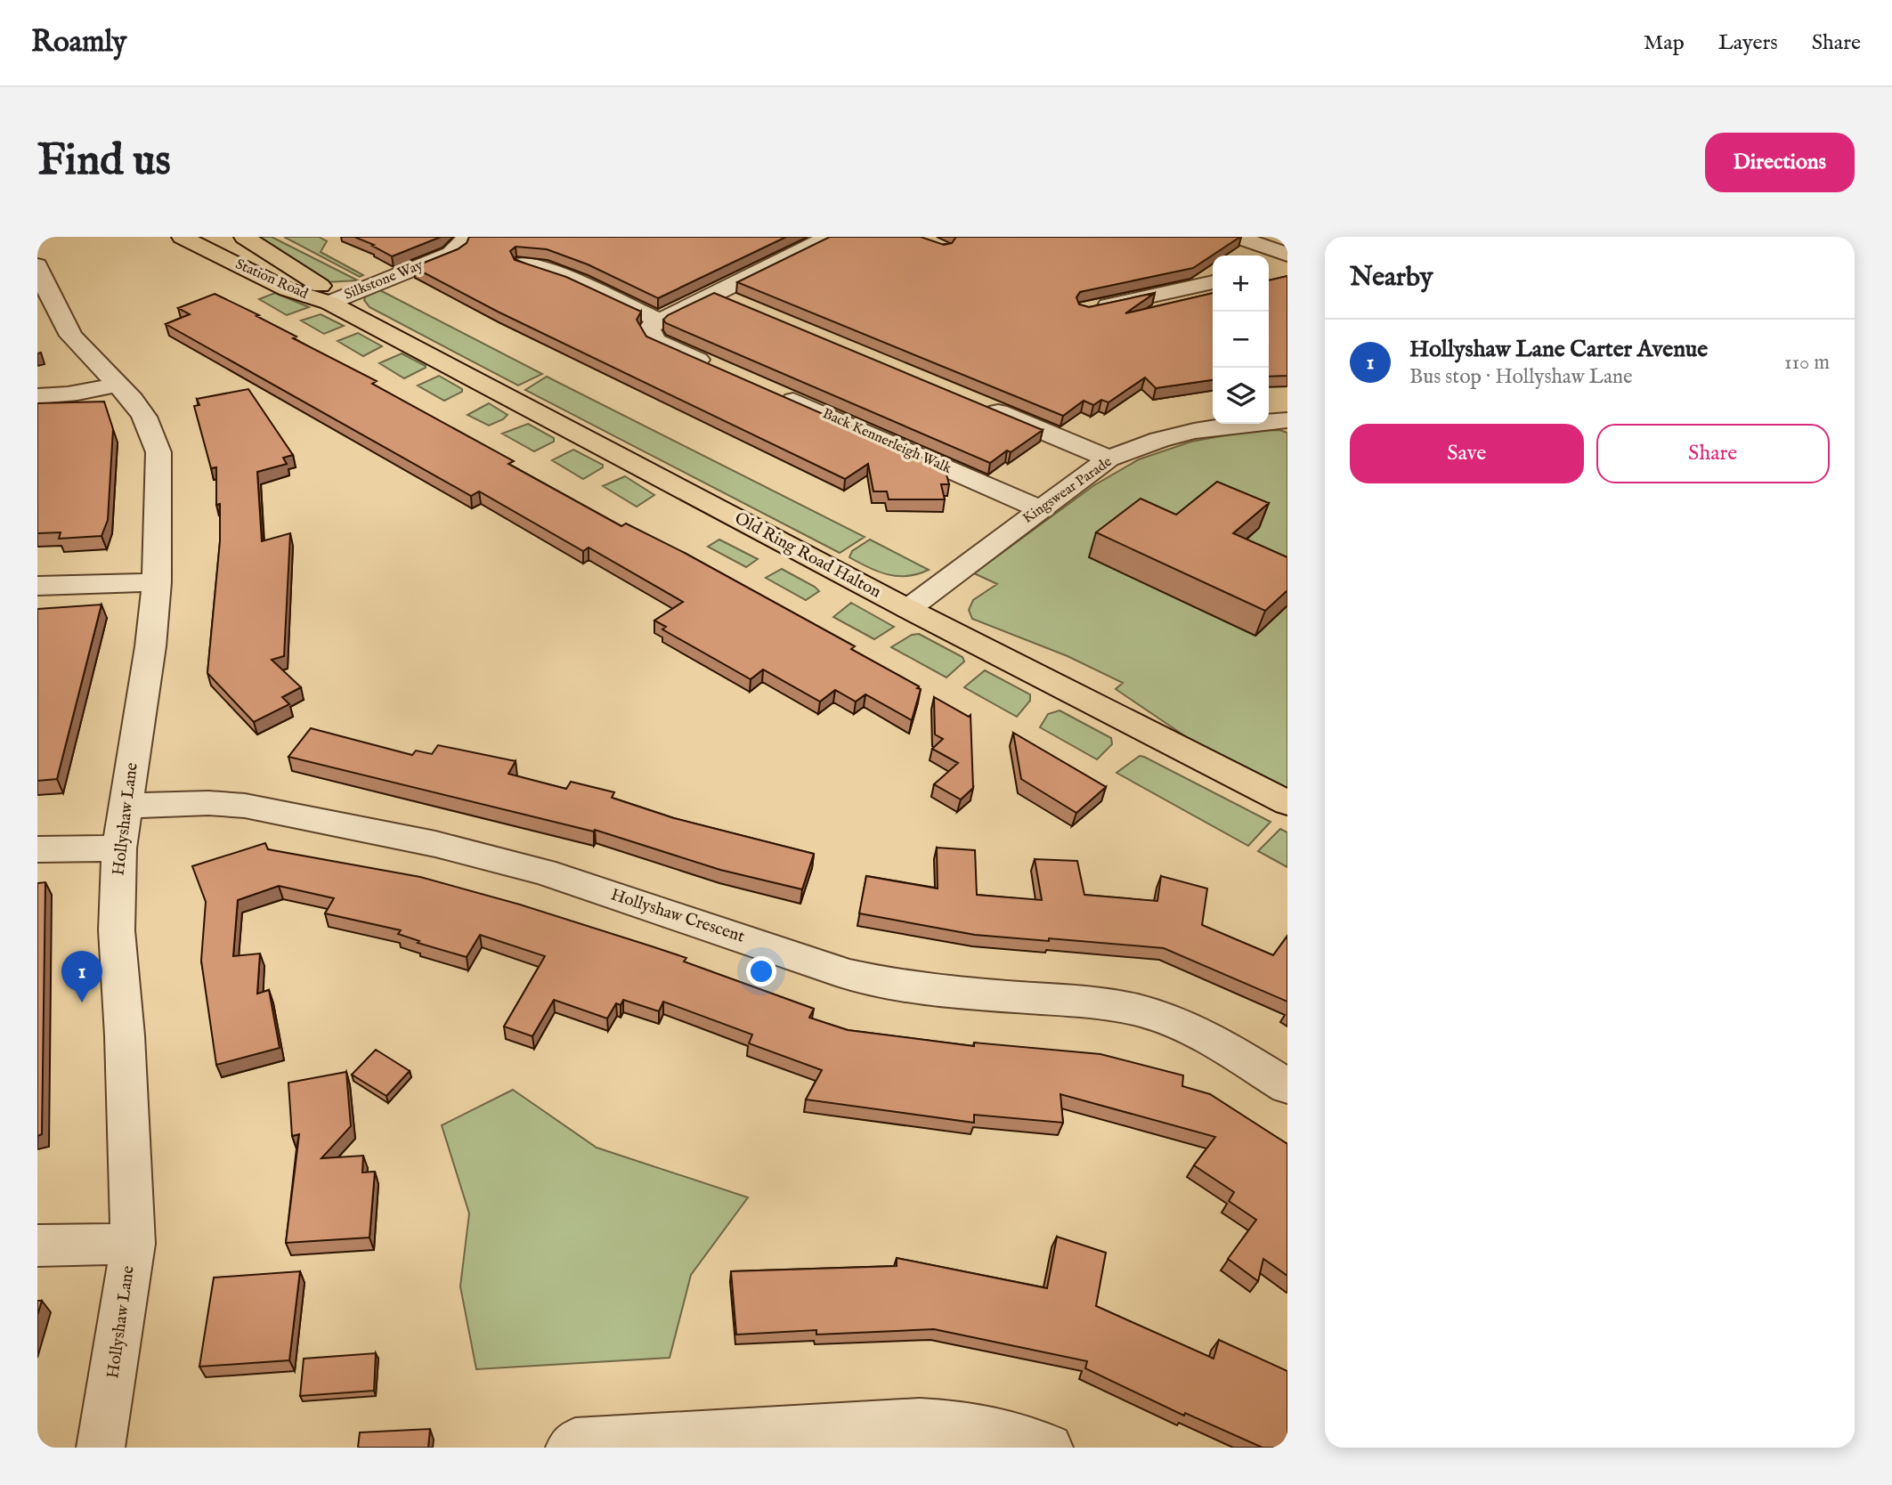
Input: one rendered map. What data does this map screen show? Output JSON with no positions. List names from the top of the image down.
{
  "streets": {
    "main road": ["Station Road", "Old Ring Road Halton"],
    "street": [
      "Silkstone Way",
      "Back Kennerleigh Walk",
      "Kingswear Parade",
      "Hollyshaw Lane",
      "Hollyshaw Crescent"
    ]
  },
  "crossings": [
    ["Station Road", "Silkstone Way"],
    ["Station Road", "Old Ring Road Halton"],
    ["Silkstone Way", "Old Ring Road Halton"],
    ["Back Kennerleigh Walk", "Kingswear Parade"],
    ["Kingswear Parade", "Old Ring Road Halton"],
    ["Hollyshaw Lane", "Hollyshaw Crescent"]
  ],
  "page": {
    "header": "Roamly",
    "nav": ["Map", "Layers", "Share"],
    "buttons": [
      "Directions",
      ["Save", "Share"]
    ],
    "title": "Find us",
    "heading": "Nearby",
    "map_buttons": ["+", "−"],
    "list": [
      {
        "mark": "1",
        "name": "Hollyshaw Lane Carter Avenue",
        "note": "Bus stop · Hollyshaw Lane",
        "value": "110 m"
      }
    ],
    "pins": "1"
  }
}
